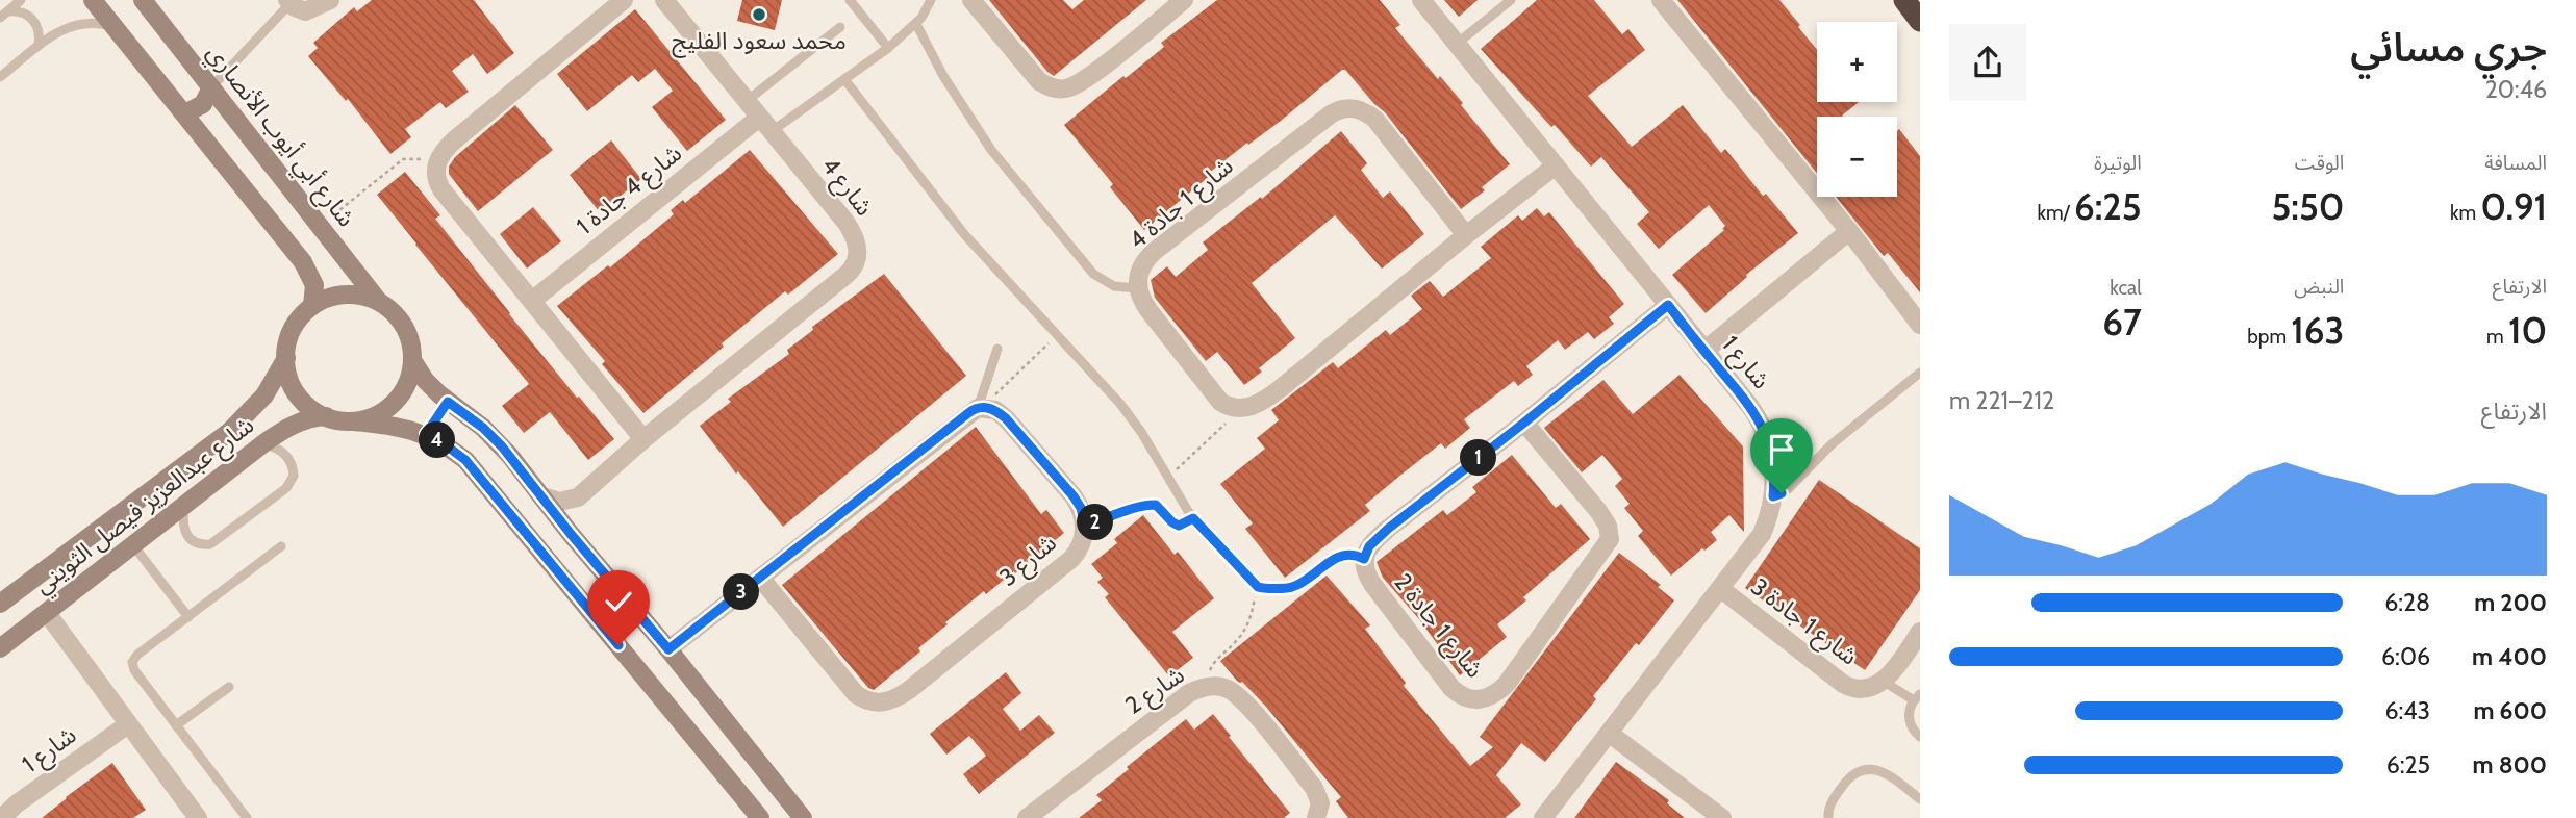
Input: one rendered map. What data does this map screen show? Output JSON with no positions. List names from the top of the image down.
{
  "streets": {
    "street": [
      "شارع أبي أيوب الأنصاري",
      "شارع 4",
      "شارع 4 جادة 1",
      "شارع 1 جادة 4",
      "شارع 1",
      "شارع عبدالعزيز فيصل الثويني",
      "شارع 3",
      "شارع 1 جادة 3",
      "شارع 1 جادة 2",
      "شارع 2"
    ]
  },
  "crossings": [
    ["شارع أبي أيوب الأنصاري", "شارع عبدالعزيز فيصل الثويني"],
    ["شارع 4", "شارع 4 جادة 1"],
    ["شارع 1", "شارع 1 جادة 3"]
  ],
  "places": ["محمد سعود الفليج"],
  "page": {
    "heading": ["جري مسائي", "20:46"],
    "map_buttons": ["+", "−"],
    "stats": [
      ["المسافة", "0.91 km"],
      ["الوقت", "5:50"],
      ["الوتيرة", "6:25 /km"],
      ["الارتفاع", "10 m"],
      ["النبض", "163 bpm"],
      ["kcal", "67"]
    ],
    "chart": ["الارتفاع", "212–221 m"],
    "pins": [
      "4",
      "1",
      "2",
      "3"
    ],
    "list": [
      {
        "name": "200 m",
        "note": "6:28"
      },
      {
        "name": "400 m",
        "note": "6:06"
      },
      {
        "name": "600 m",
        "note": "6:43"
      },
      {
        "name": "800 m",
        "note": "6:25"
      }
    ]
  }
}
